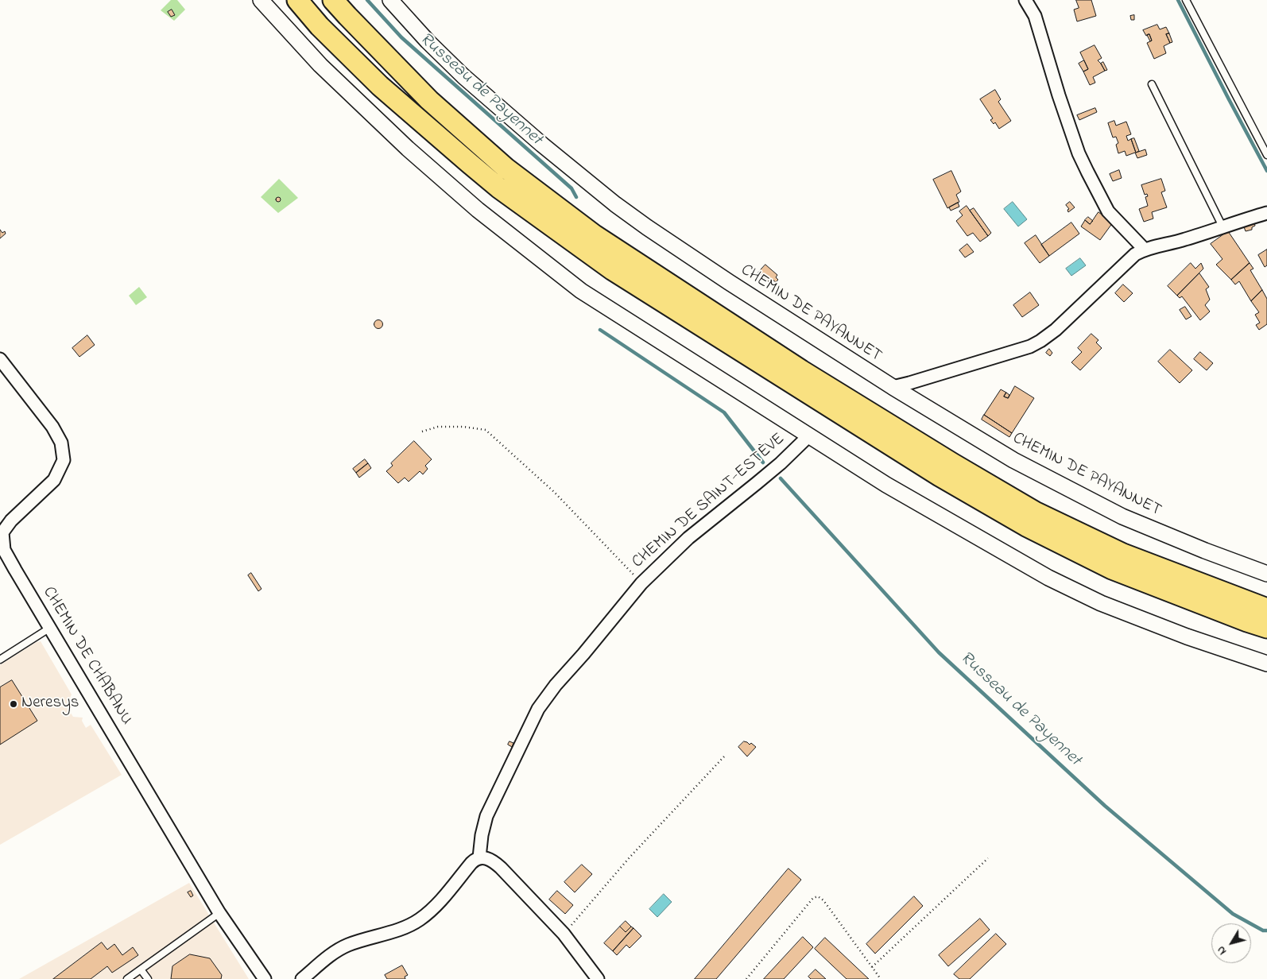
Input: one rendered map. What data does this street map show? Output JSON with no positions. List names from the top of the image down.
{
  "streets": {
    "street": ["CHEMIN DE PAYANNET", "CHEMIN DE SAINT-ESTÈVE", "CHEMIN DE CHABANU"]
  },
  "water": ["Russeau de Payennet"],
  "places": ["Neresys"],
  "north": "bottom left"
}
